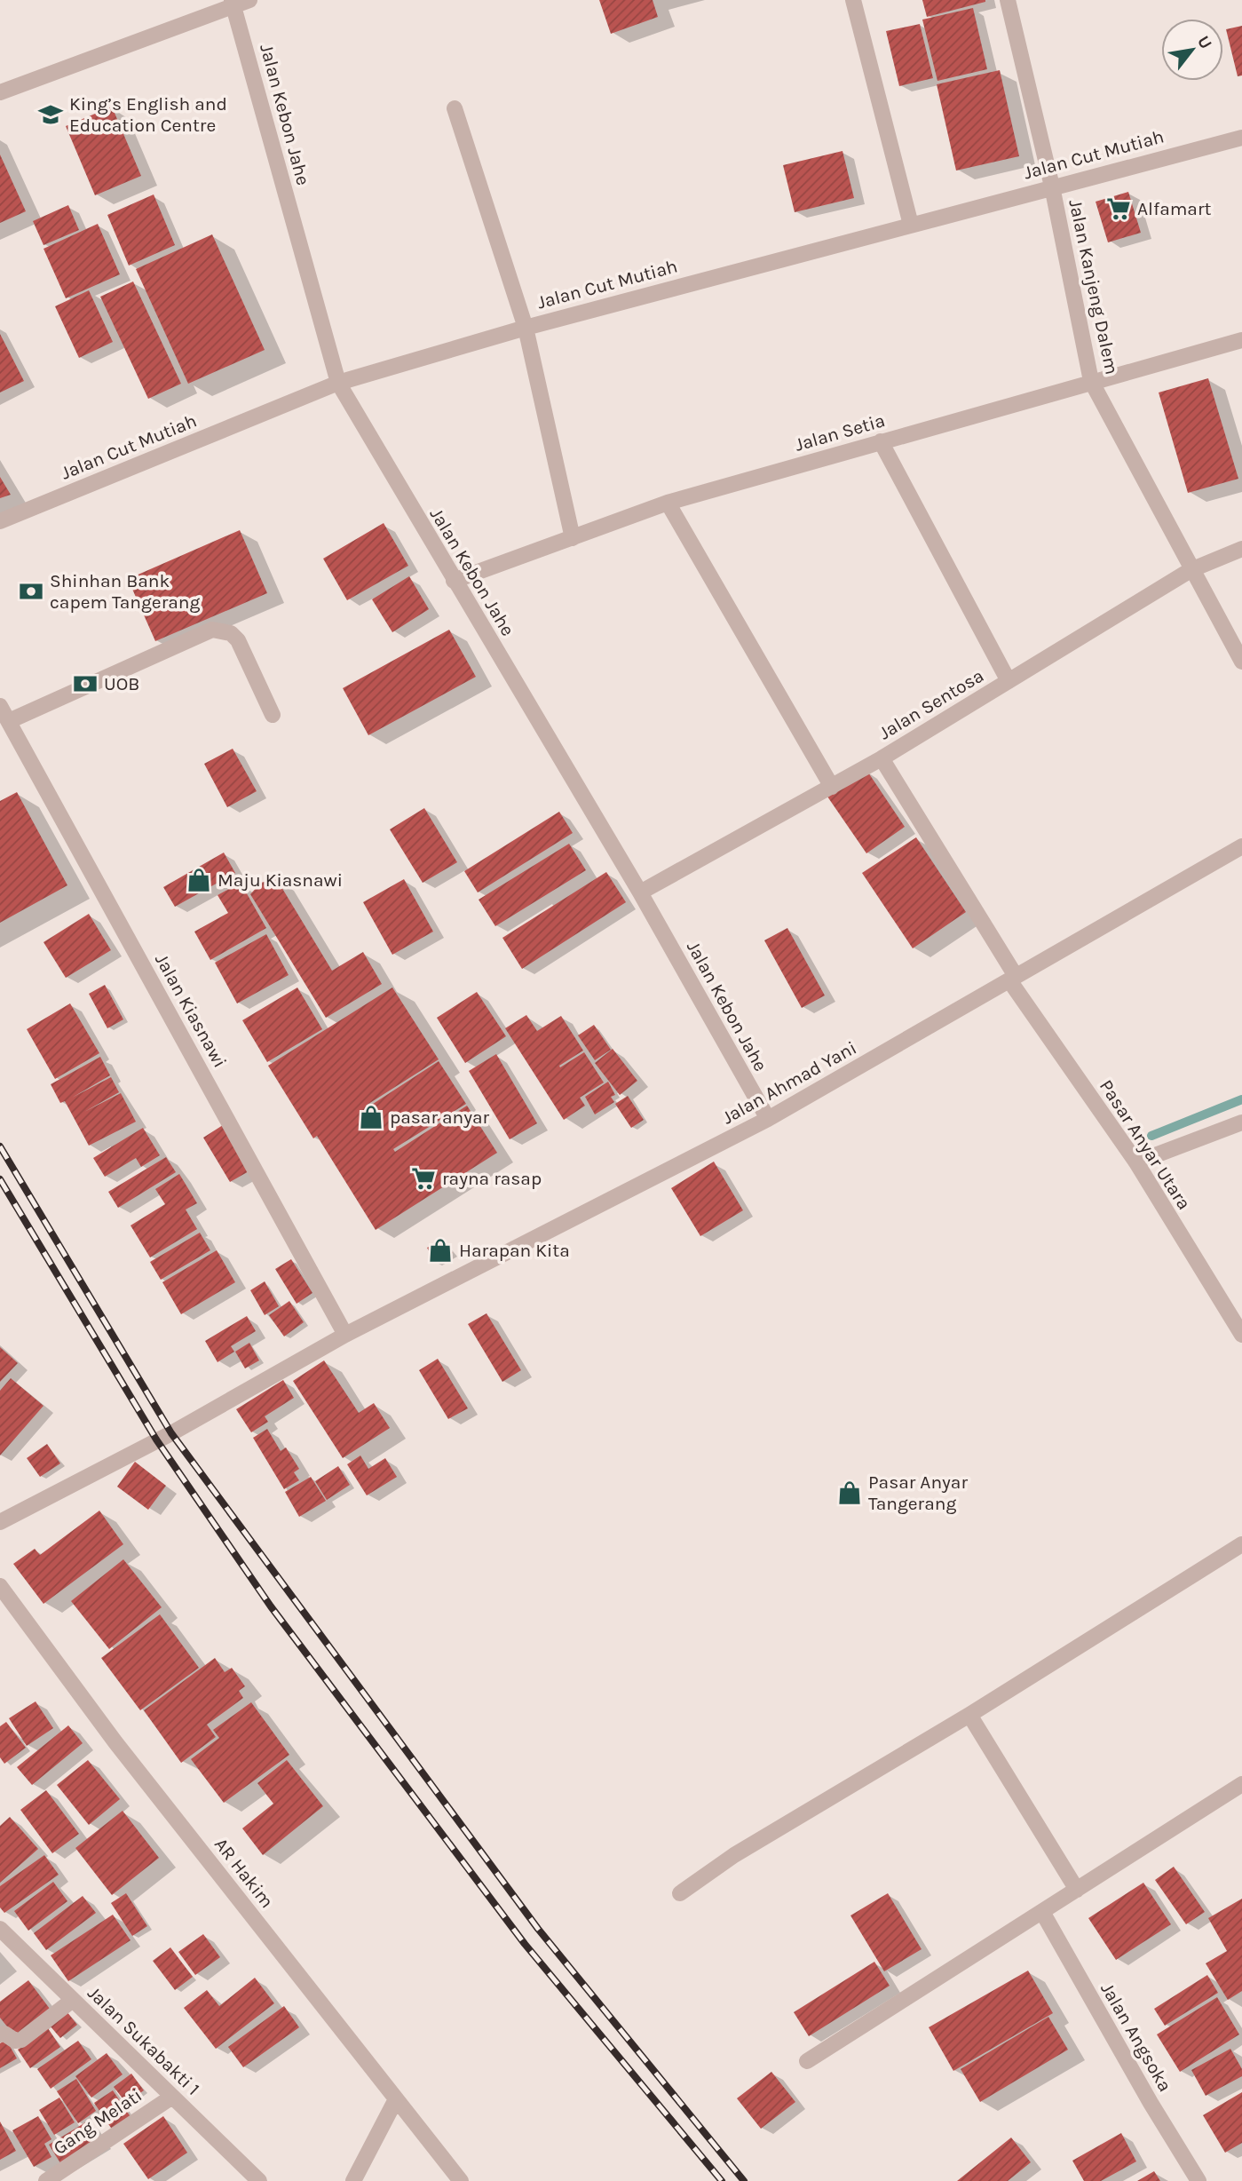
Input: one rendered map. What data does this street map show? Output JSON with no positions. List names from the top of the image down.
{
  "streets": {
    "street": [
      "Jalan Kebon Jahe",
      "Jalan Cut Mutiah",
      "Jalan Kanjeng Dalem",
      "Jalan Setia",
      "Jalan Sentosa",
      "Jalan Kiasnawi",
      "Jalan Ahmad Yani",
      "Pasar Anyar Utara",
      "AR Hakim",
      "Jalan Angsoka",
      "Jalan Sukabakti 1",
      "Gang Melati"
    ]
  },
  "crossings": [
    ["Jalan Kebon Jahe", "Jalan Cut Mutiah"],
    ["Jalan Kebon Jahe", "Jalan Setia"],
    ["Jalan Kebon Jahe", "Jalan Sentosa"],
    ["Jalan Kebon Jahe", "Jalan Ahmad Yani"],
    ["Jalan Cut Mutiah", "Jalan Kanjeng Dalem"],
    ["Jalan Kanjeng Dalem", "Jalan Setia"],
    ["Jalan Kanjeng Dalem", "Jalan Sentosa"],
    ["Jalan Sentosa", "Pasar Anyar Utara"],
    ["Jalan Kiasnawi", "Jalan Ahmad Yani"],
    ["Jalan Ahmad Yani", "Pasar Anyar Utara"],
    ["Jalan Sukabakti 1", "Gang Melati"]
  ],
  "places": {
    "school or university": ["King’s English and Education Centre"],
    "supermarket": ["Alfamart", "rayna rasap"],
    "bank": ["Shinhan Bank capem Tangerang", "UOB"],
    "shop": [
      "Maju Kiasnawi",
      "pasar anyar",
      "Harapan Kita",
      "Pasar Anyar Tangerang"
    ]
  },
  "north": "top right"
}
